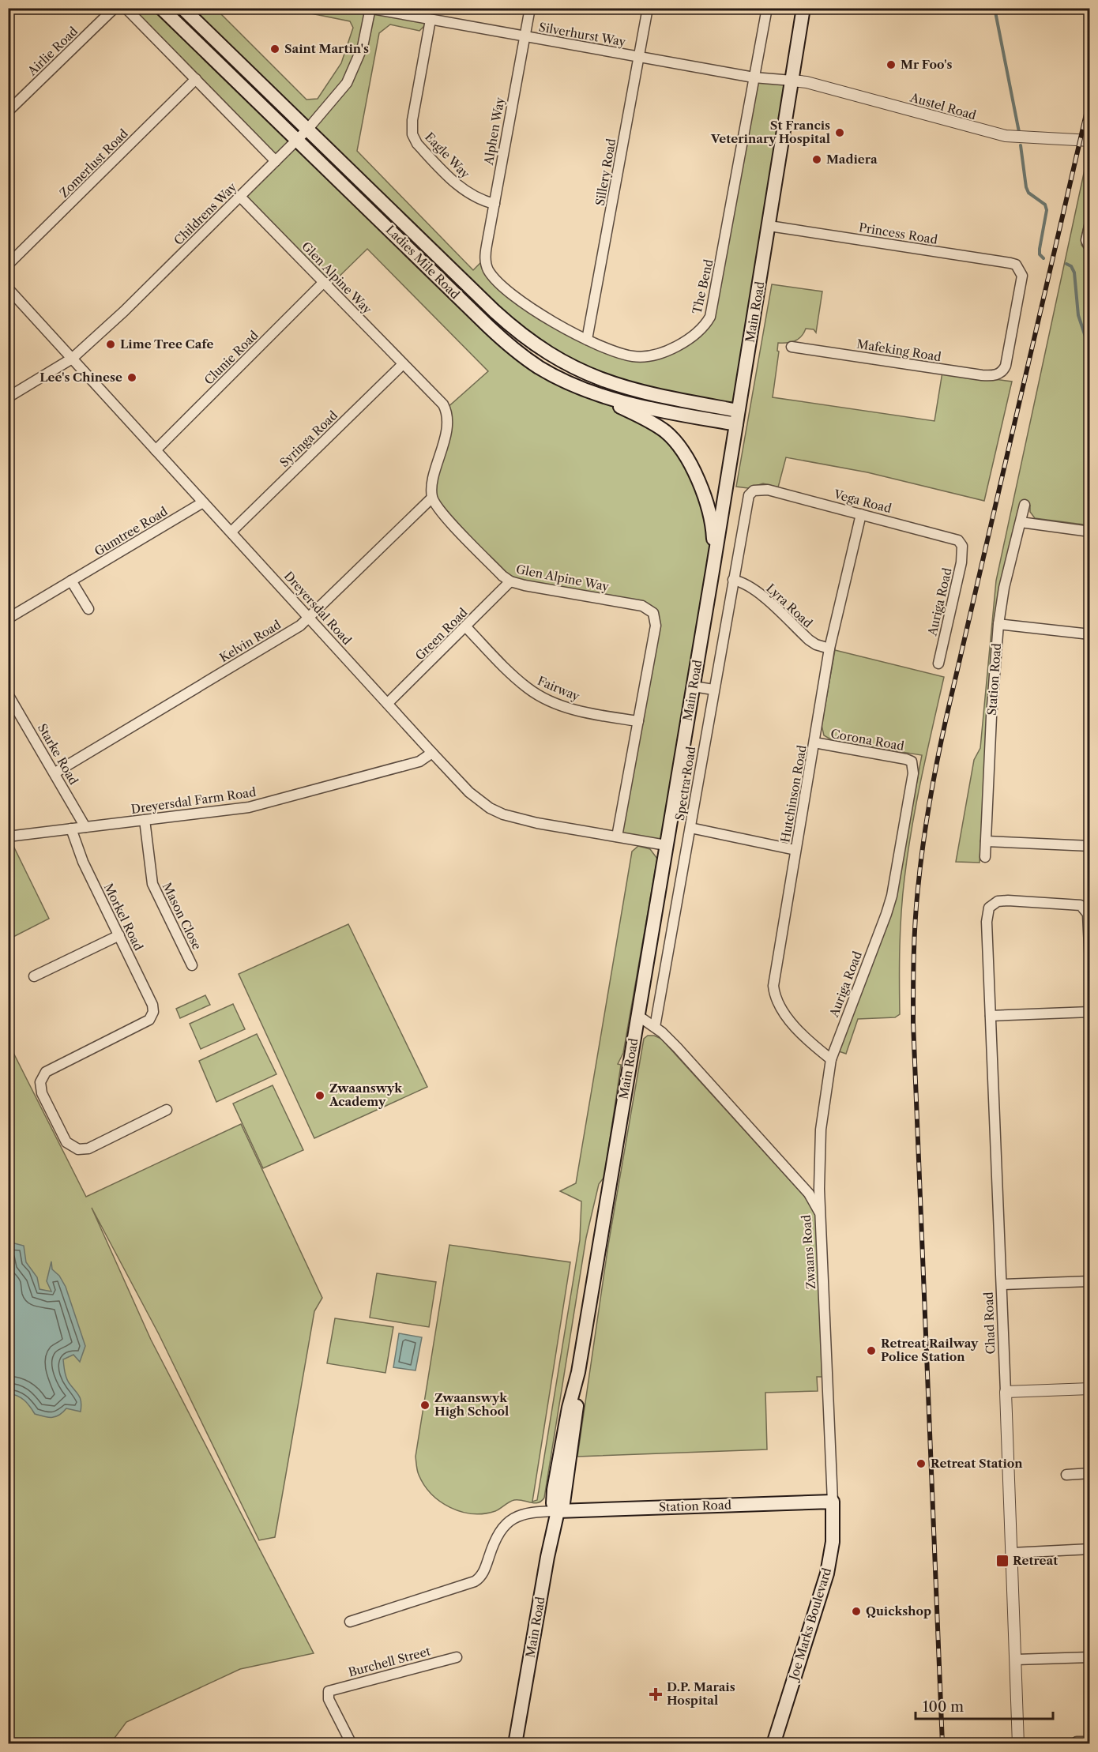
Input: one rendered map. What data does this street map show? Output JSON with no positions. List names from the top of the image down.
{
  "streets": {
    "main road": [
      "Ladies Mile Road",
      "Main Road",
      "Station Road",
      "Joe Marks Boulevard"
    ],
    "street": [
      "Silverhurst Way",
      "Airlie Road",
      "Austel Road",
      "Alphen Way",
      "Eagle Way",
      "Zomerlust Road",
      "Sillery Road",
      "Childrens Way",
      "Princess Road",
      "Glen Alpine Way",
      "The Bend",
      "Mafeking Road",
      "Clunie Road",
      "Syringa Road",
      "Vega Road",
      "Gumtree Road",
      "Auriga Road",
      "Lyra Road",
      "Dreyersdal Road",
      "Green Road",
      "Kelvin Road",
      "Fairway",
      "Corona Road",
      "Starke Road",
      "Spectra Road",
      "Hutchinson Road",
      "Dreyersdal Farm Road",
      "Mason Close",
      "Morkel Road",
      "Zwaans Road",
      "Chad Road",
      "Burchell Street"
    ]
  },
  "crossings": [
    ["Silverhurst Way", "Austel Road"],
    ["Silverhurst Way", "Alphen Way"],
    ["Silverhurst Way", "Eagle Way"],
    ["Silverhurst Way", "Sillery Road"],
    ["Silverhurst Way", "Childrens Way"],
    ["Silverhurst Way", "The Bend"],
    ["Silverhurst Way", "Main Road"],
    ["Austel Road", "Main Road"],
    ["Alphen Way", "Eagle Way"],
    ["Alphen Way", "The Bend"],
    ["Sillery Road", "The Bend"],
    ["Childrens Way", "Ladies Mile Road"],
    ["Childrens Way", "Glen Alpine Way"],
    ["Childrens Way", "Dreyersdal Road"],
    ["Princess Road", "Main Road"],
    ["Princess Road", "Mafeking Road"],
    ["Ladies Mile Road", "Main Road"],
    ["Glen Alpine Way", "Clunie Road"],
    ["Glen Alpine Way", "Syringa Road"],
    ["Glen Alpine Way", "Dreyersdal Road"],
    ["Glen Alpine Way", "Green Road"],
    ["Glen Alpine Way", "Kelvin Road"],
    ["Glen Alpine Way", "Fairway"],
    ["Main Road", "Dreyersdal Road"],
    ["Main Road", "Station Road"],
    ["Main Road", "Zwaans Road"],
    ["Clunie Road", "Dreyersdal Road"],
    ["Syringa Road", "Dreyersdal Road"],
    ["Vega Road", "Auriga Road"],
    ["Vega Road", "Spectra Road"],
    ["Vega Road", "Hutchinson Road"],
    ["Gumtree Road", "Dreyersdal Road"],
    ["Auriga Road", "Corona Road"],
    ["Auriga Road", "Hutchinson Road"],
    ["Auriga Road", "Zwaans Road"],
    ["Lyra Road", "Spectra Road"],
    ["Lyra Road", "Hutchinson Road"],
    ["Dreyersdal Road", "Green Road"],
    ["Dreyersdal Road", "Kelvin Road"],
    ["Dreyersdal Road", "Dreyersdal Farm Road"],
    ["Green Road", "Fairway"],
    ["Kelvin Road", "Starke Road"],
    ["Station Road", "Zwaans Road"],
    ["Station Road", "Joe Marks Boulevard"],
    ["Corona Road", "Hutchinson Road"],
    ["Starke Road", "Dreyersdal Farm Road"],
    ["Spectra Road", "Zwaans Road"],
    ["Dreyersdal Farm Road", "Mason Close"],
    ["Dreyersdal Farm Road", "Morkel Road"],
    ["Zwaans Road", "Joe Marks Boulevard"]
  ],
  "places": {
    "other": [
      "Saint Martin's",
      "Mr Foo's",
      "St Francis Veterinary Hospital",
      "Madiera",
      "Lime Tree Cafe",
      "Lee's Chinese",
      "Zwaanswyk Academy",
      "Retreat Railway Police Station",
      "Zwaanswyk High School",
      "Retreat Station",
      "Quickshop"
    ],
    "transit": ["Retreat"],
    "health": ["D.P. Marais Hospital"]
  },
  "scale_bar": "100 m"
}
